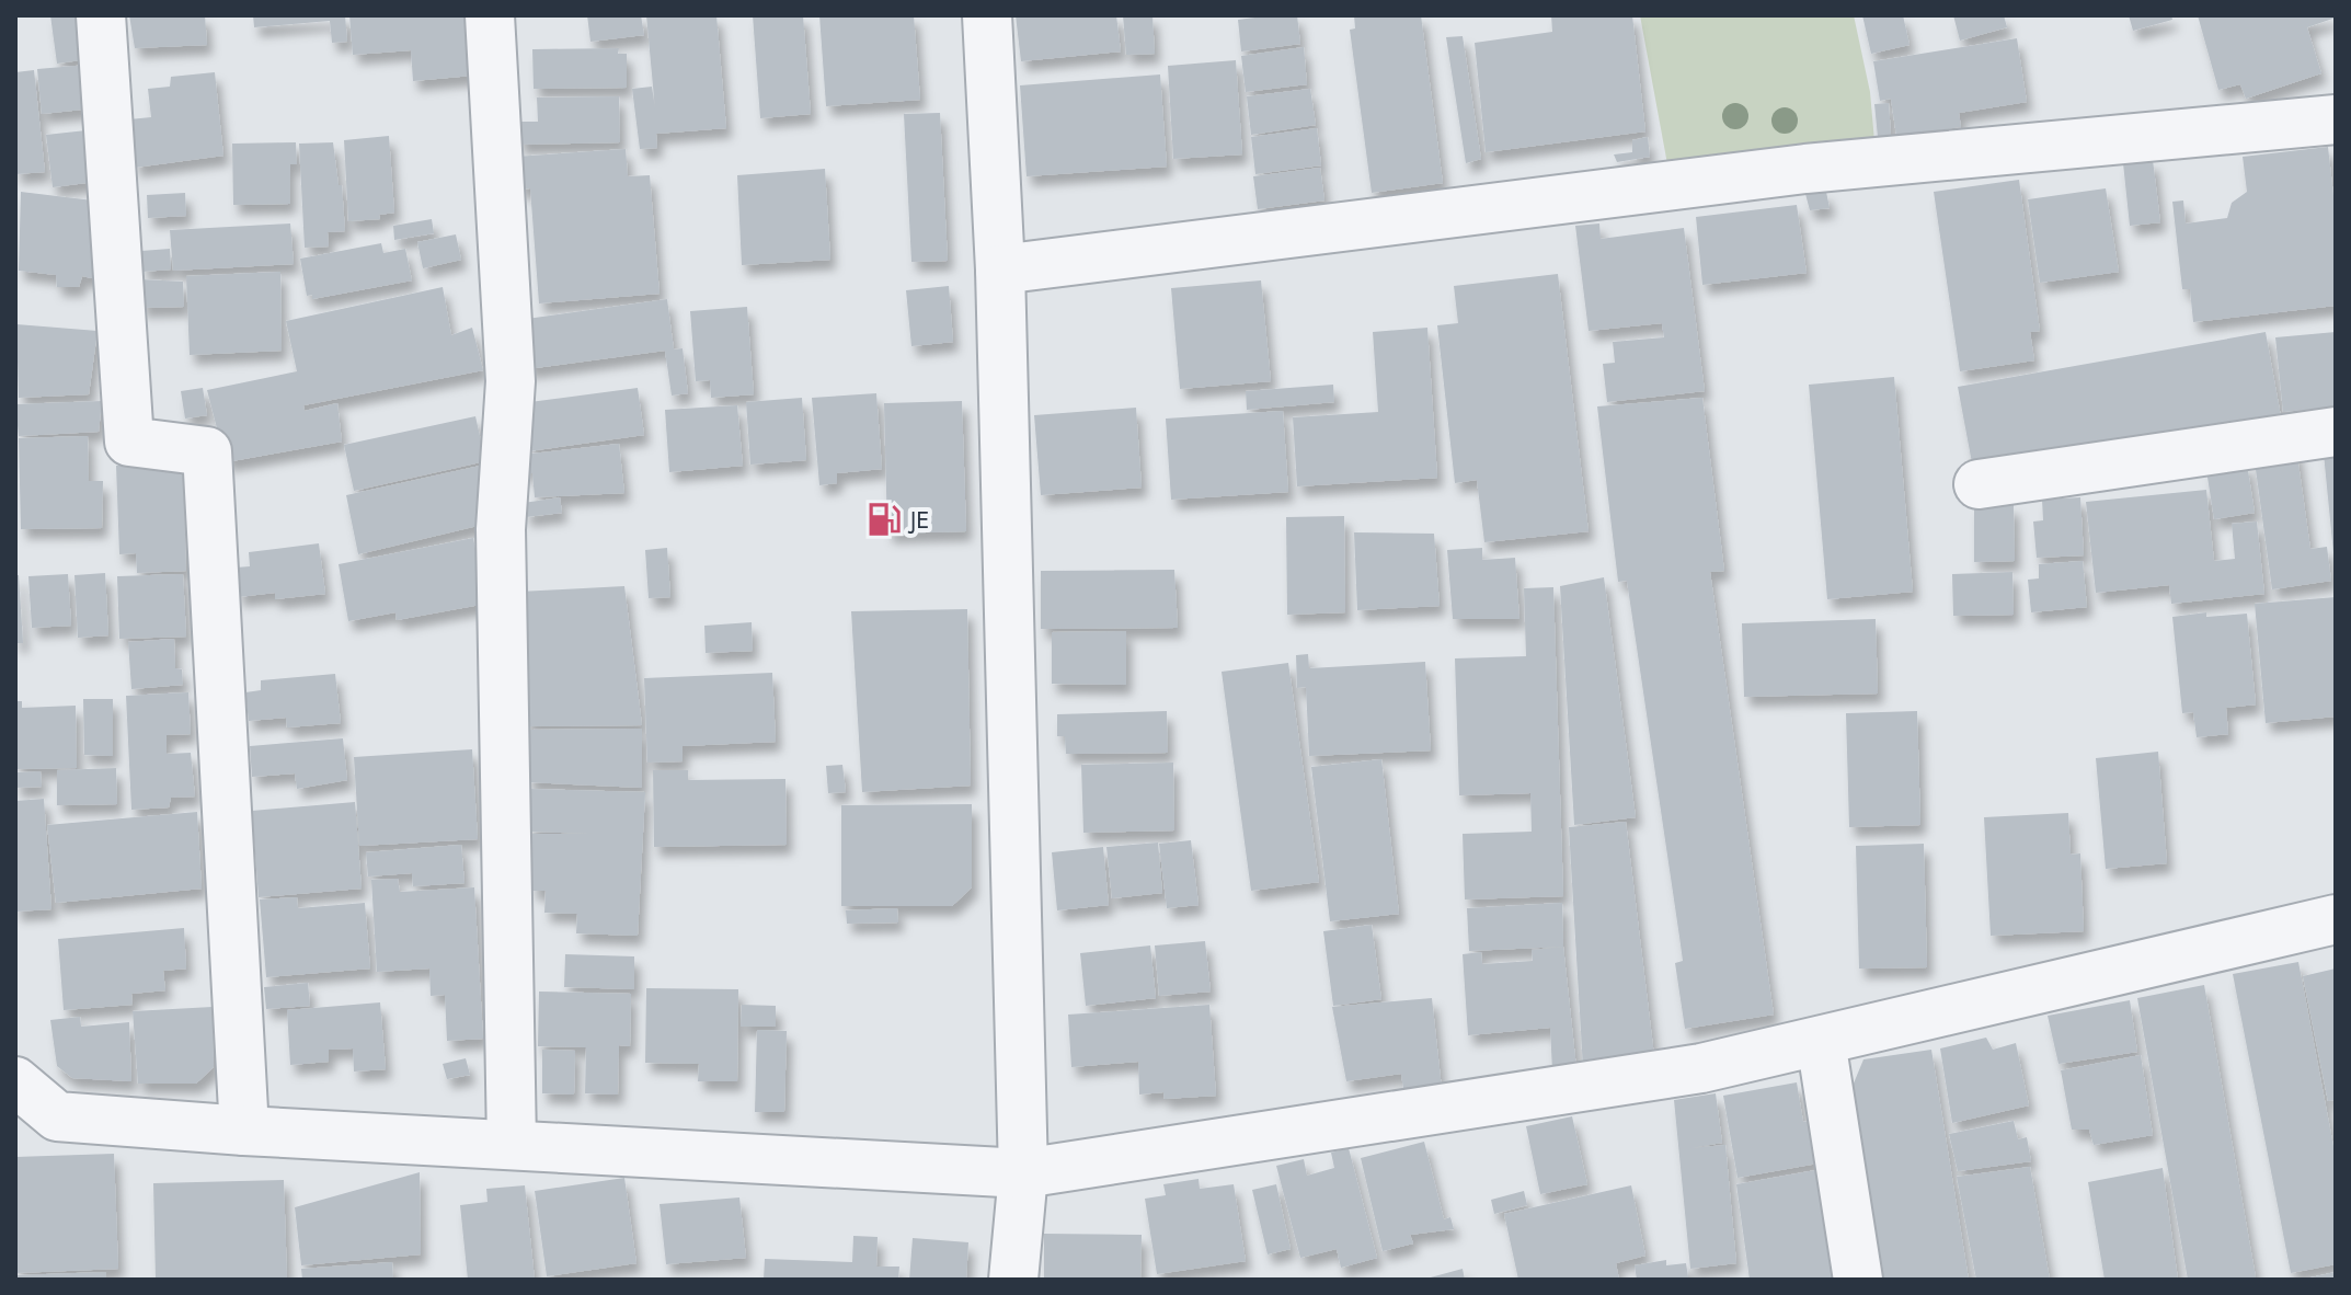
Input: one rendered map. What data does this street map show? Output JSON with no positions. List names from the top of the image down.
{
  "places": {
    "fuel station": ["JE"]
  }
}
